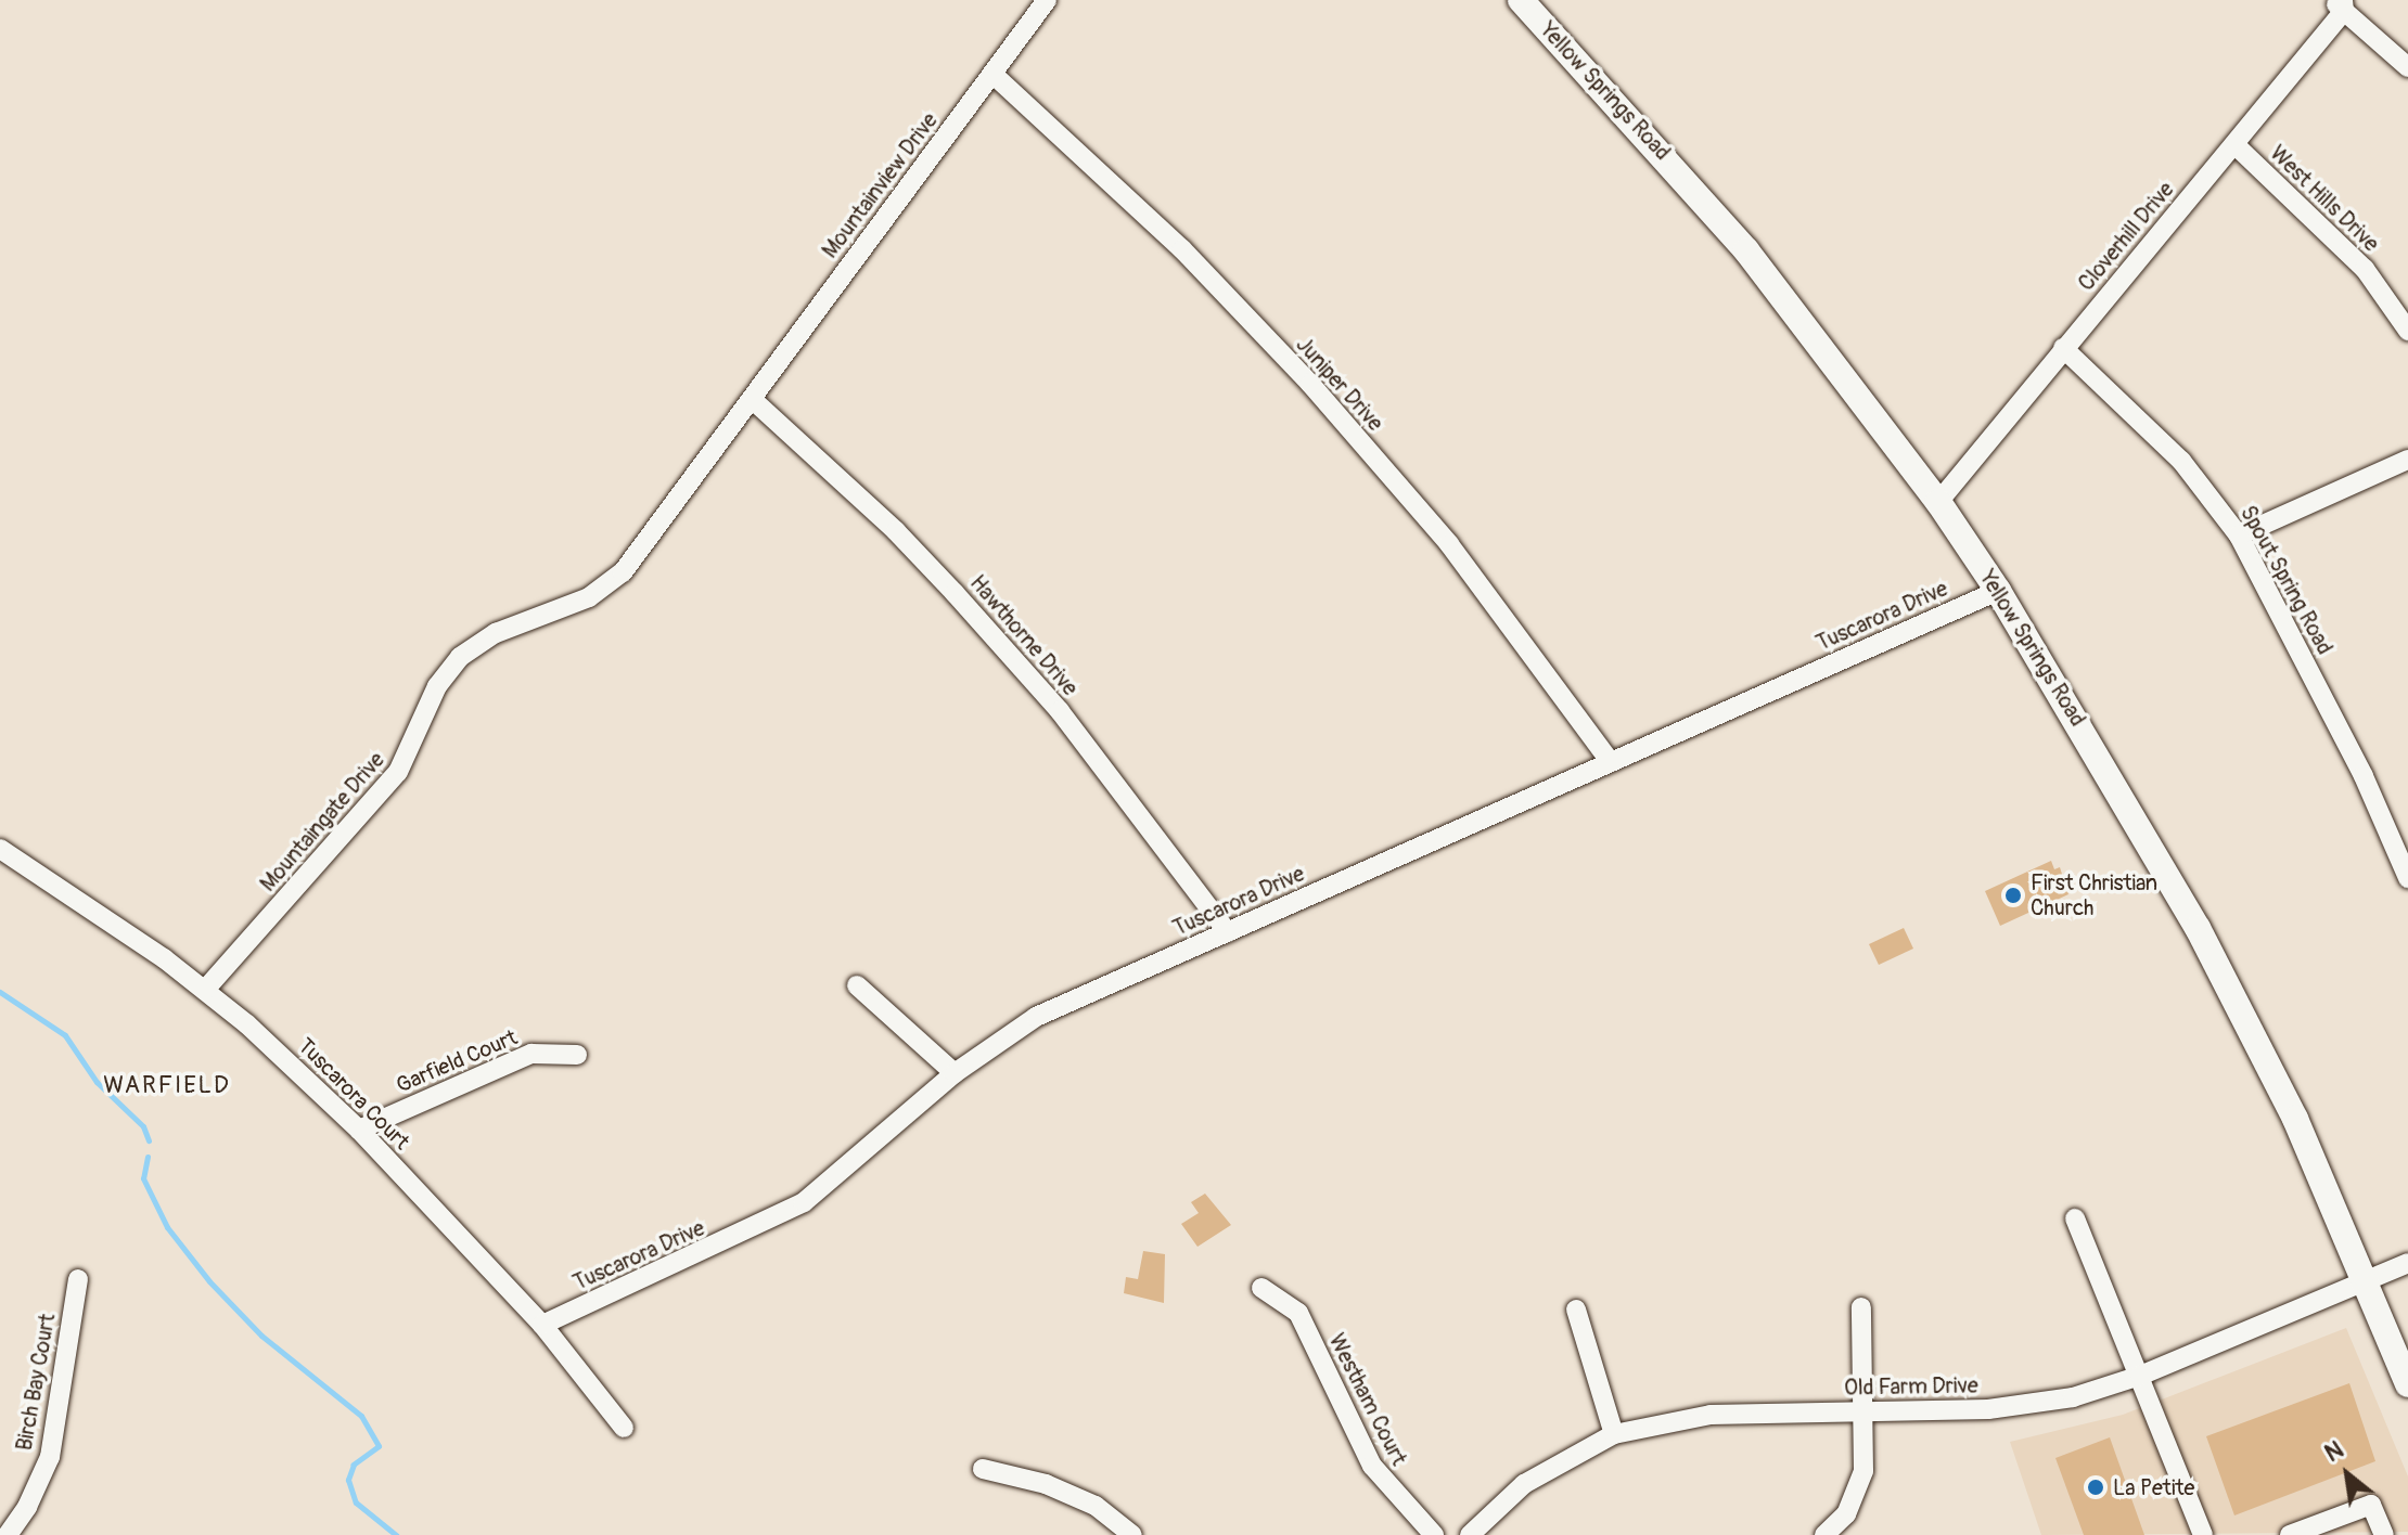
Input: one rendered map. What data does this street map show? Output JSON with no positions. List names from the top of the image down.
{
  "streets": {
    "main road": ["Yellow Springs Road"],
    "street": [
      "Mountainview Drive",
      "West Hills Drive",
      "Cloverhill Drive",
      "Juniper Drive",
      "Spout Spring Road",
      "Tuscarora Drive",
      "Hawthorne Drive",
      "Mountaingate Drive",
      "Garfield Court",
      "Tuscarora Court",
      "Birch Bay Court",
      "Old Farm Drive",
      "Westham Court"
    ]
  },
  "crossings": [
    ["Yellow Springs Road", "Cloverhill Drive"],
    ["Yellow Springs Road", "Tuscarora Drive"],
    ["Yellow Springs Road", "Old Farm Drive"],
    ["Mountainview Drive", "Juniper Drive"],
    ["Mountainview Drive", "Hawthorne Drive"],
    ["Mountainview Drive", "Mountaingate Drive"],
    ["West Hills Drive", "Cloverhill Drive"],
    ["Cloverhill Drive", "Spout Spring Road"],
    ["Juniper Drive", "Tuscarora Drive"],
    ["Tuscarora Drive", "Hawthorne Drive"],
    ["Tuscarora Drive", "Tuscarora Court"],
    ["Hawthorne Drive", "Mountaingate Drive"],
    ["Mountaingate Drive", "Tuscarora Court"],
    ["Garfield Court", "Tuscarora Court"]
  ],
  "districts": ["WARFIELD"],
  "places": ["First Christian Church", "La Petite"],
  "north": "top left"
}
